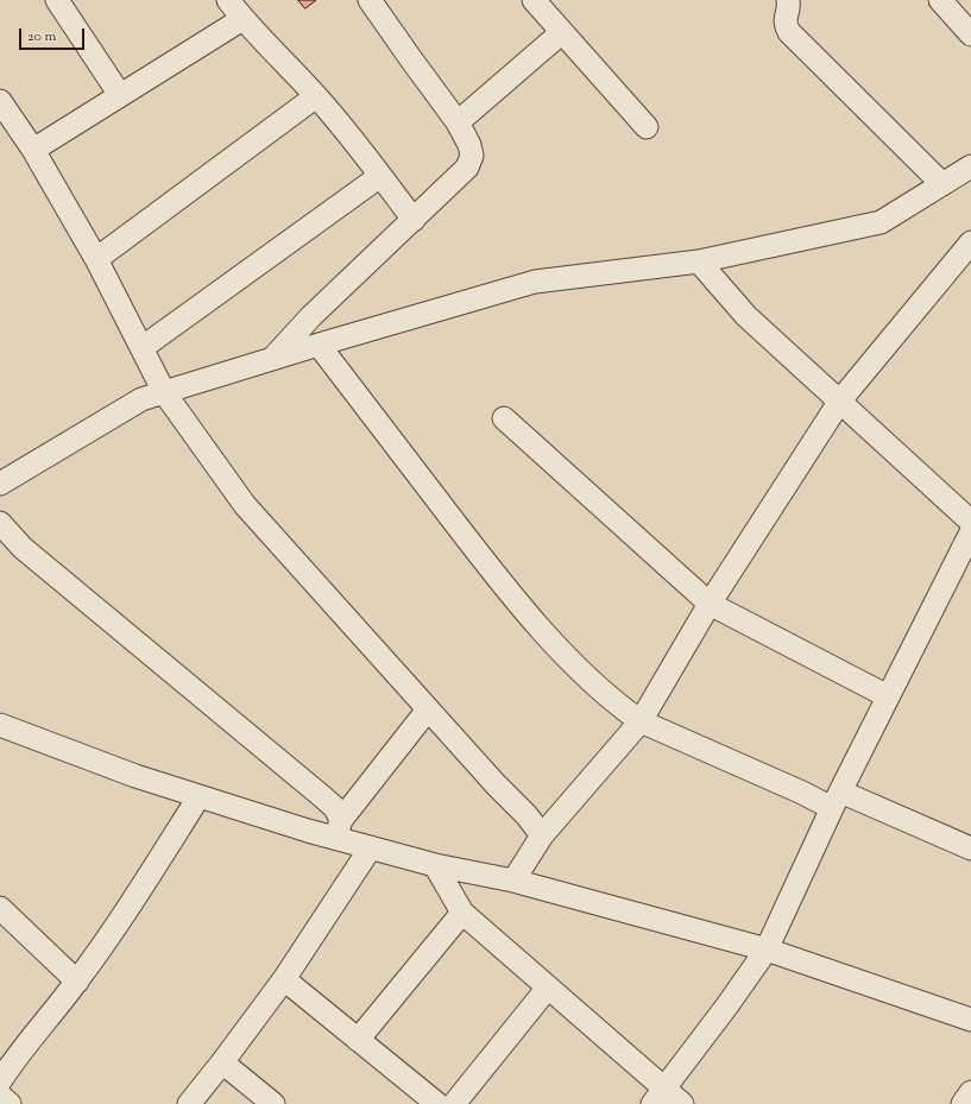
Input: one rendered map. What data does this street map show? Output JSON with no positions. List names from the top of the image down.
{
  "scale_bar": "20 m"
}
